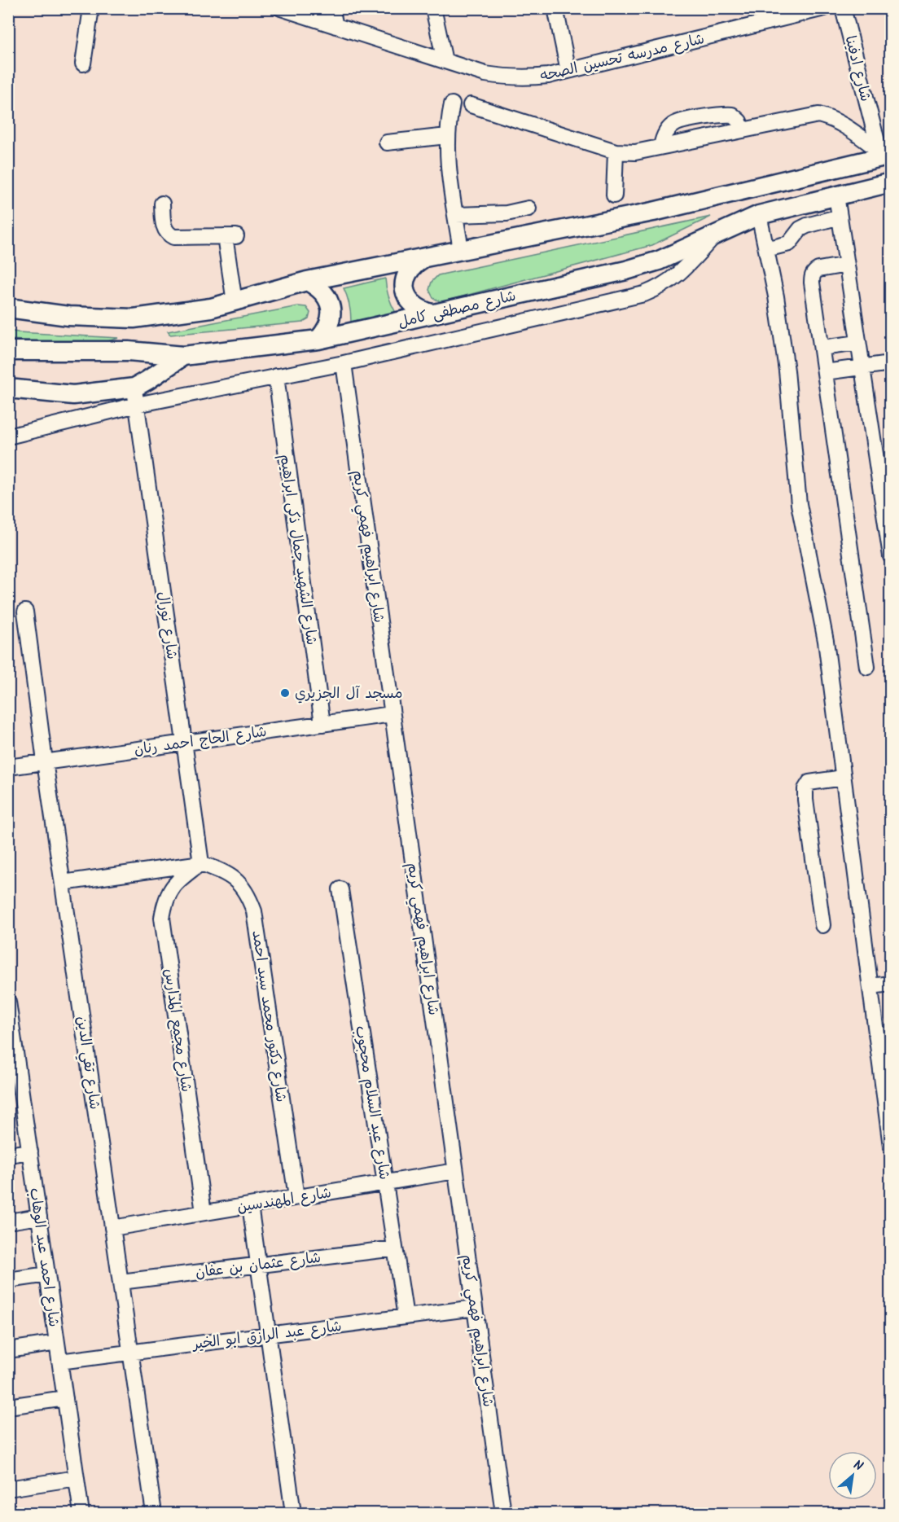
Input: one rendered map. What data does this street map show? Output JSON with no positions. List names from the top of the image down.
{
  "streets": {
    "main road": ["شارع مصطفى كامل"],
    "street": [
      "شارع مدرسه تحسين الصحه",
      "شارع ادفينا",
      "شارع ابراهيم فهمي كريم",
      "شارع الشهيد جمال ذكى ابراهيم",
      "شارع نورال",
      "شارع الحاج احمد رنان",
      "شارع دكتور محمد سيد احمد",
      "شارع مجمع المدارس",
      "شارع تقي الدين",
      "شارع عبد السلام محجوب",
      "شارع المهندسين",
      "شارع احمد عبد الوهاب",
      "شارع عثمان بن عفان",
      "شارع عبد الرازق ابو الخير"
    ]
  },
  "crossings": [
    ["شارع ابراهيم فهمي كريم", "شارع الحاج احمد رنان"],
    ["شارع ابراهيم فهمي كريم", "شارع المهندسين"],
    ["شارع ابراهيم فهمي كريم", "شارع عبد الرازق ابو الخير"],
    ["شارع الشهيد جمال ذكى ابراهيم", "شارع الحاج احمد رنان"],
    ["شارع نورال", "شارع الحاج احمد رنان"],
    ["شارع نورال", "شارع دكتور محمد سيد احمد"],
    ["شارع نورال", "شارع مجمع المدارس"],
    ["شارع الحاج احمد رنان", "شارع تقي الدين"],
    ["شارع دكتور محمد سيد احمد", "شارع مجمع المدارس"],
    ["شارع دكتور محمد سيد احمد", "شارع المهندسين"],
    ["شارع مجمع المدارس", "شارع المهندسين"],
    ["شارع تقي الدين", "شارع المهندسين"],
    ["شارع تقي الدين", "شارع عثمان بن عفان"],
    ["شارع تقي الدين", "شارع عبد الرازق ابو الخير"],
    ["شارع عبد السلام محجوب", "شارع المهندسين"],
    ["شارع عبد السلام محجوب", "شارع عثمان بن عفان"],
    ["شارع عبد السلام محجوب", "شارع عبد الرازق ابو الخير"],
    ["شارع احمد عبد الوهاب", "شارع عبد الرازق ابو الخير"]
  ],
  "places": ["مسجد آل الجزيري"],
  "north": "top right"
}
